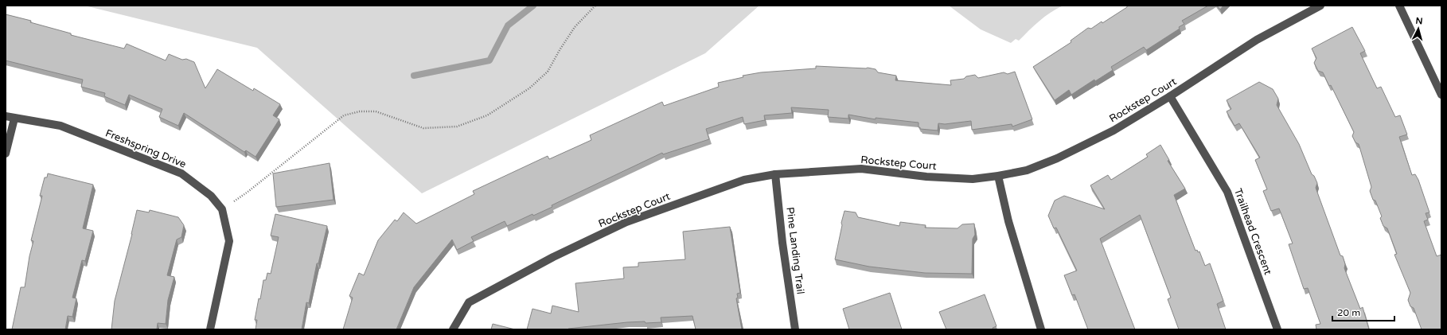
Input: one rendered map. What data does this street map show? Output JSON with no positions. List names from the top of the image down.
{
  "streets": {
    "street": [
      "Rockstep Court",
      "Freshspring Drive",
      "Trailhead Crescent",
      "Pine Landing Trail"
    ]
  },
  "crossings": [
    ["Rockstep Court", "Trailhead Crescent"],
    ["Rockstep Court", "Pine Landing Trail"]
  ],
  "scale_bar": "20 m",
  "north": "top"
}
